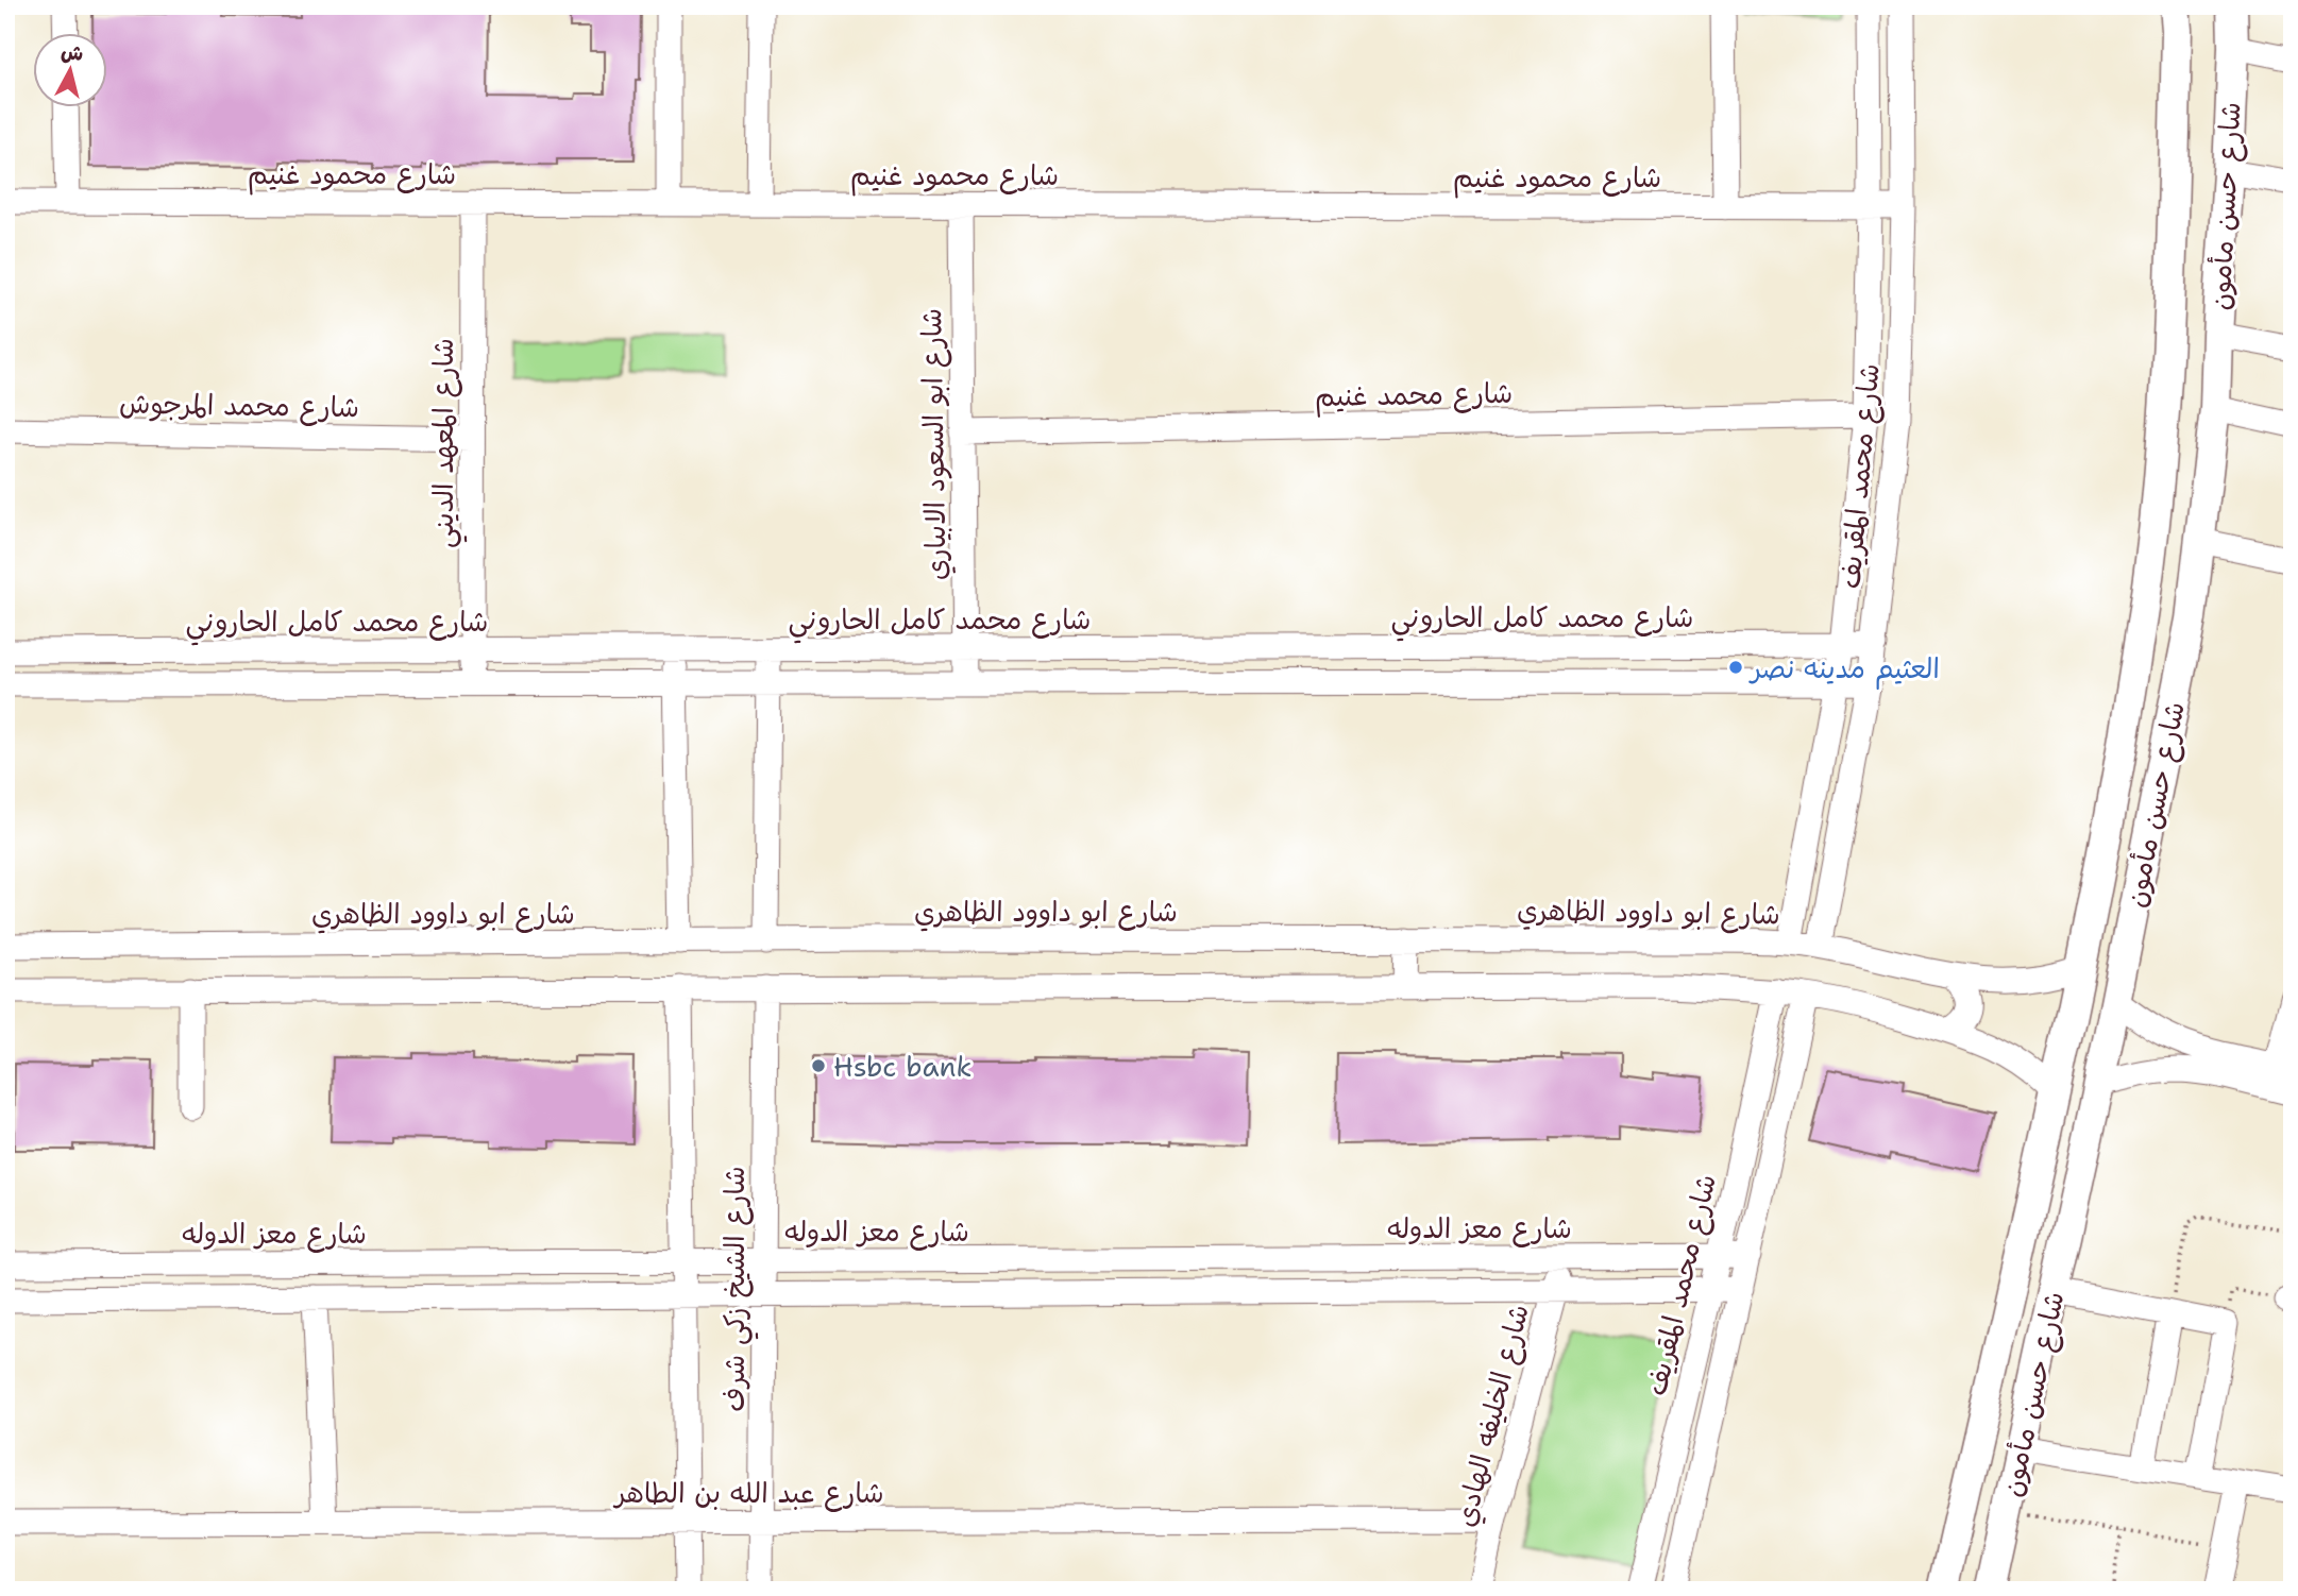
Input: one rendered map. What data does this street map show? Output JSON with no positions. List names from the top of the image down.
{
  "streets": {
    "main road": ["شارع حسن مأمون"],
    "street": [
      "شارع محمود غنيم",
      "شارع محمد غنيم",
      "شارع محمد المرجوش",
      "شارع المعهد الديني",
      "شارع ابو السعود الابياري",
      "شارع محمد المقريف",
      "شارع محمد كامل الحاروني",
      "شارع ابو داوود الظاهري",
      "شارع معز الدوله",
      "شارع الشيخ زكي شرف",
      "شارع الخليفه الهادي",
      "شارع عبد الله بن الطاهر"
    ]
  },
  "crossings": [
    ["شارع محمود غنيم", "شارع المعهد الديني"],
    ["شارع محمود غنيم", "شارع ابو السعود الابياري"],
    ["شارع محمود غنيم", "شارع محمد المقريف"],
    ["شارع حسن مأمون", "شارع ابو داوود الظاهري"],
    ["شارع محمد غنيم", "شارع ابو السعود الابياري"],
    ["شارع محمد غنيم", "شارع محمد المقريف"],
    ["شارع محمد المرجوش", "شارع المعهد الديني"],
    ["شارع المعهد الديني", "شارع محمد كامل الحاروني"],
    ["شارع ابو السعود الابياري", "شارع محمد كامل الحاروني"],
    ["شارع محمد المقريف", "شارع محمد كامل الحاروني"],
    ["شارع محمد المقريف", "شارع ابو داوود الظاهري"],
    ["شارع محمد المقريف", "شارع معز الدوله"],
    ["شارع معز الدوله", "شارع الشيخ زكي شرف"],
    ["شارع معز الدوله", "شارع الخليفه الهادي"],
    ["شارع الشيخ زكي شرف", "شارع عبد الله بن الطاهر"],
    ["شارع الخليفه الهادي", "شارع عبد الله بن الطاهر"]
  ],
  "places": ["العثيم مدينه نصر", "Hsbc bank"],
  "north": "top"
}
